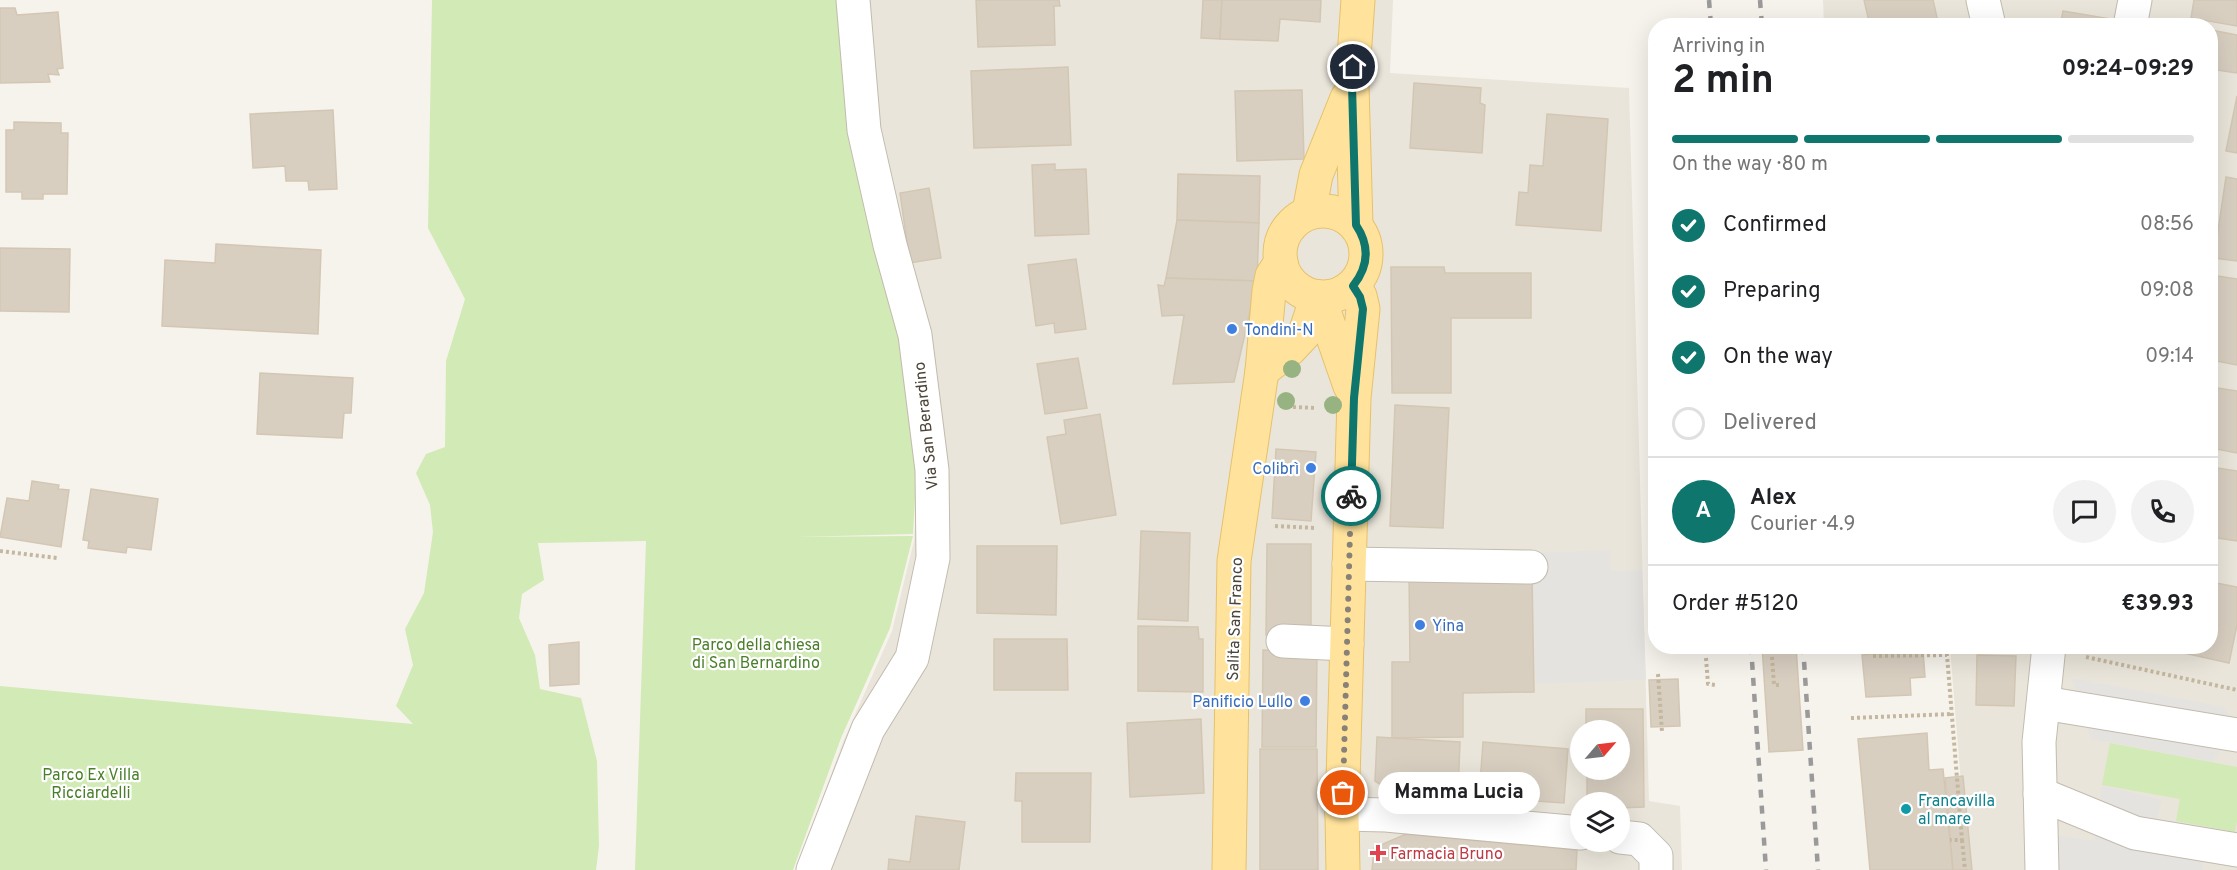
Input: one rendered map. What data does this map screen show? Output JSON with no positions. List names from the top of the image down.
{
  "streets": {
    "main road": ["Salita San Franco"],
    "street": ["Via San Berardino"]
  },
  "parks": ["Parco della chiesa di San Bernardino", "Parco Ex Villa Ricciardelli"],
  "places": {
    "other": [
      "Tondini-N",
      "Colibrì",
      "Yina",
      "Panificio Lullo",
      "Mamma Lucia",
      "Francavilla al mare"
    ],
    "health": ["Farmacia Bruno"]
  },
  "north": "top right",
  "page": {
    "heading": ["2 min", "Arriving in", "09:24–09:29"],
    "panel": [
      "Alex",
      "Courier · 4.9",
      "Order #5120",
      "€39.93"
    ],
    "bar": "On the way · 80 m",
    "list": [
      ["Confirmed", "08:56"],
      ["Preparing", "09:08"],
      ["On the way", "09:14"],
      "Delivered"
    ],
    "round": "A",
    "bubble": "Mamma Lucia"
  }
}
